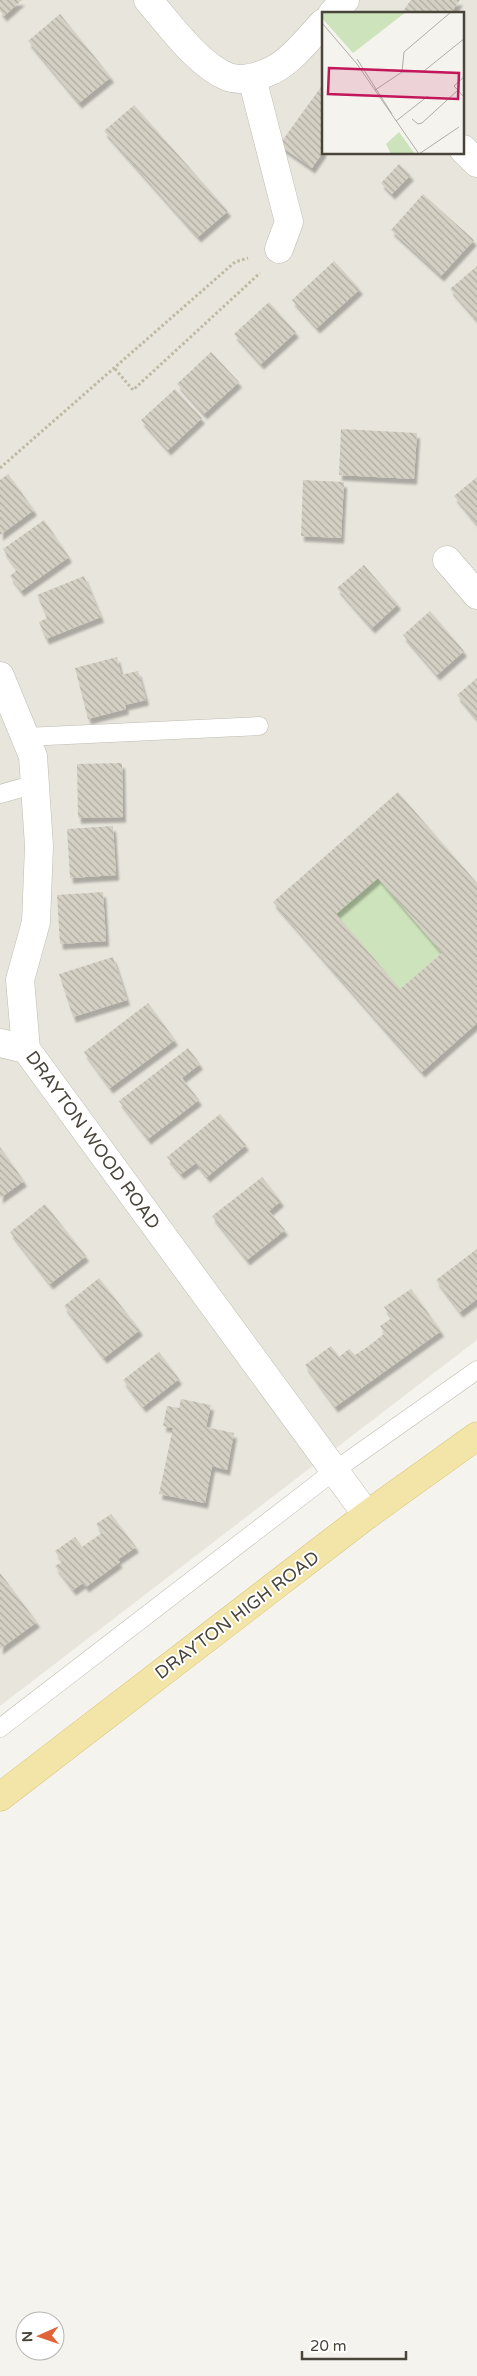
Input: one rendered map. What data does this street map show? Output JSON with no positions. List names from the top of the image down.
{
  "streets": {
    "main road": ["DRAYTON HIGH ROAD"],
    "street": ["DRAYTON WOOD ROAD"]
  },
  "crossings": [
    ["DRAYTON WOOD ROAD", "DRAYTON HIGH ROAD"]
  ],
  "scale_bar": "20 m",
  "north": "left"
}
